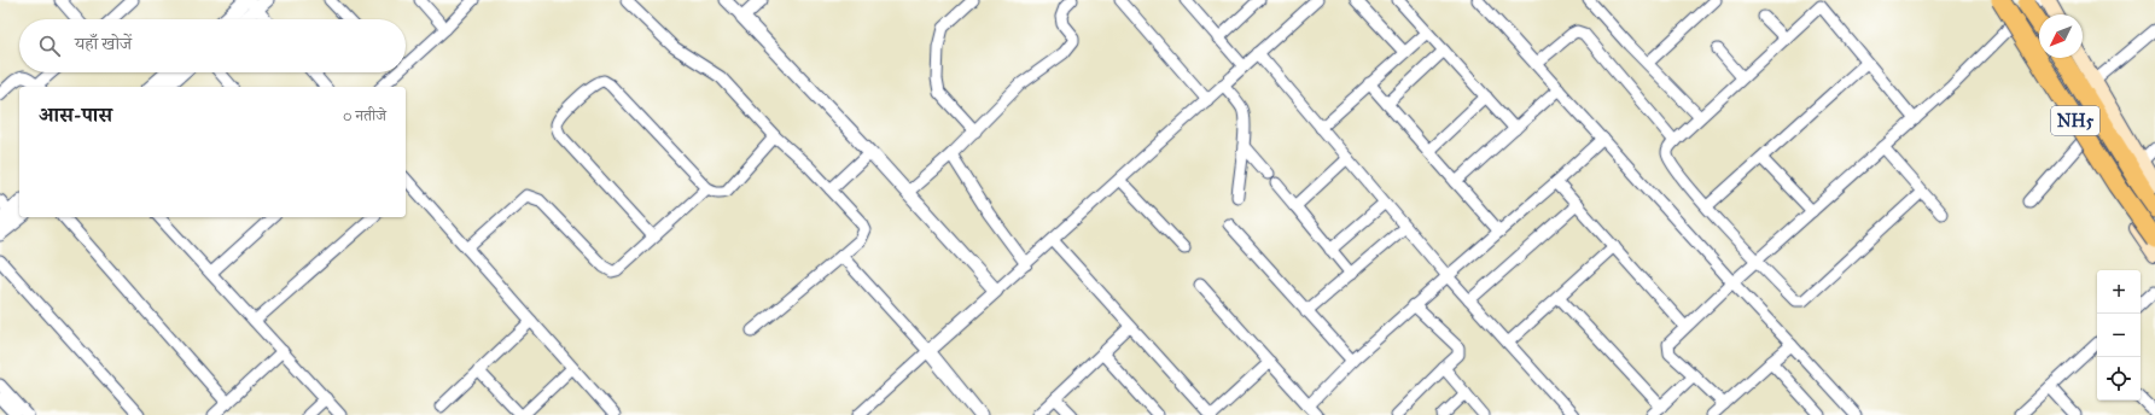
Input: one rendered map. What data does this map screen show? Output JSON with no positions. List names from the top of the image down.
{
  "streets": {
    "highway": ["NH5"]
  },
  "north": "bottom left",
  "page": {
    "search": "यहाँ खोजें",
    "heading": ["आस-पास", "0 नतीजे"],
    "map_buttons": ["+", "−"]
  }
}
